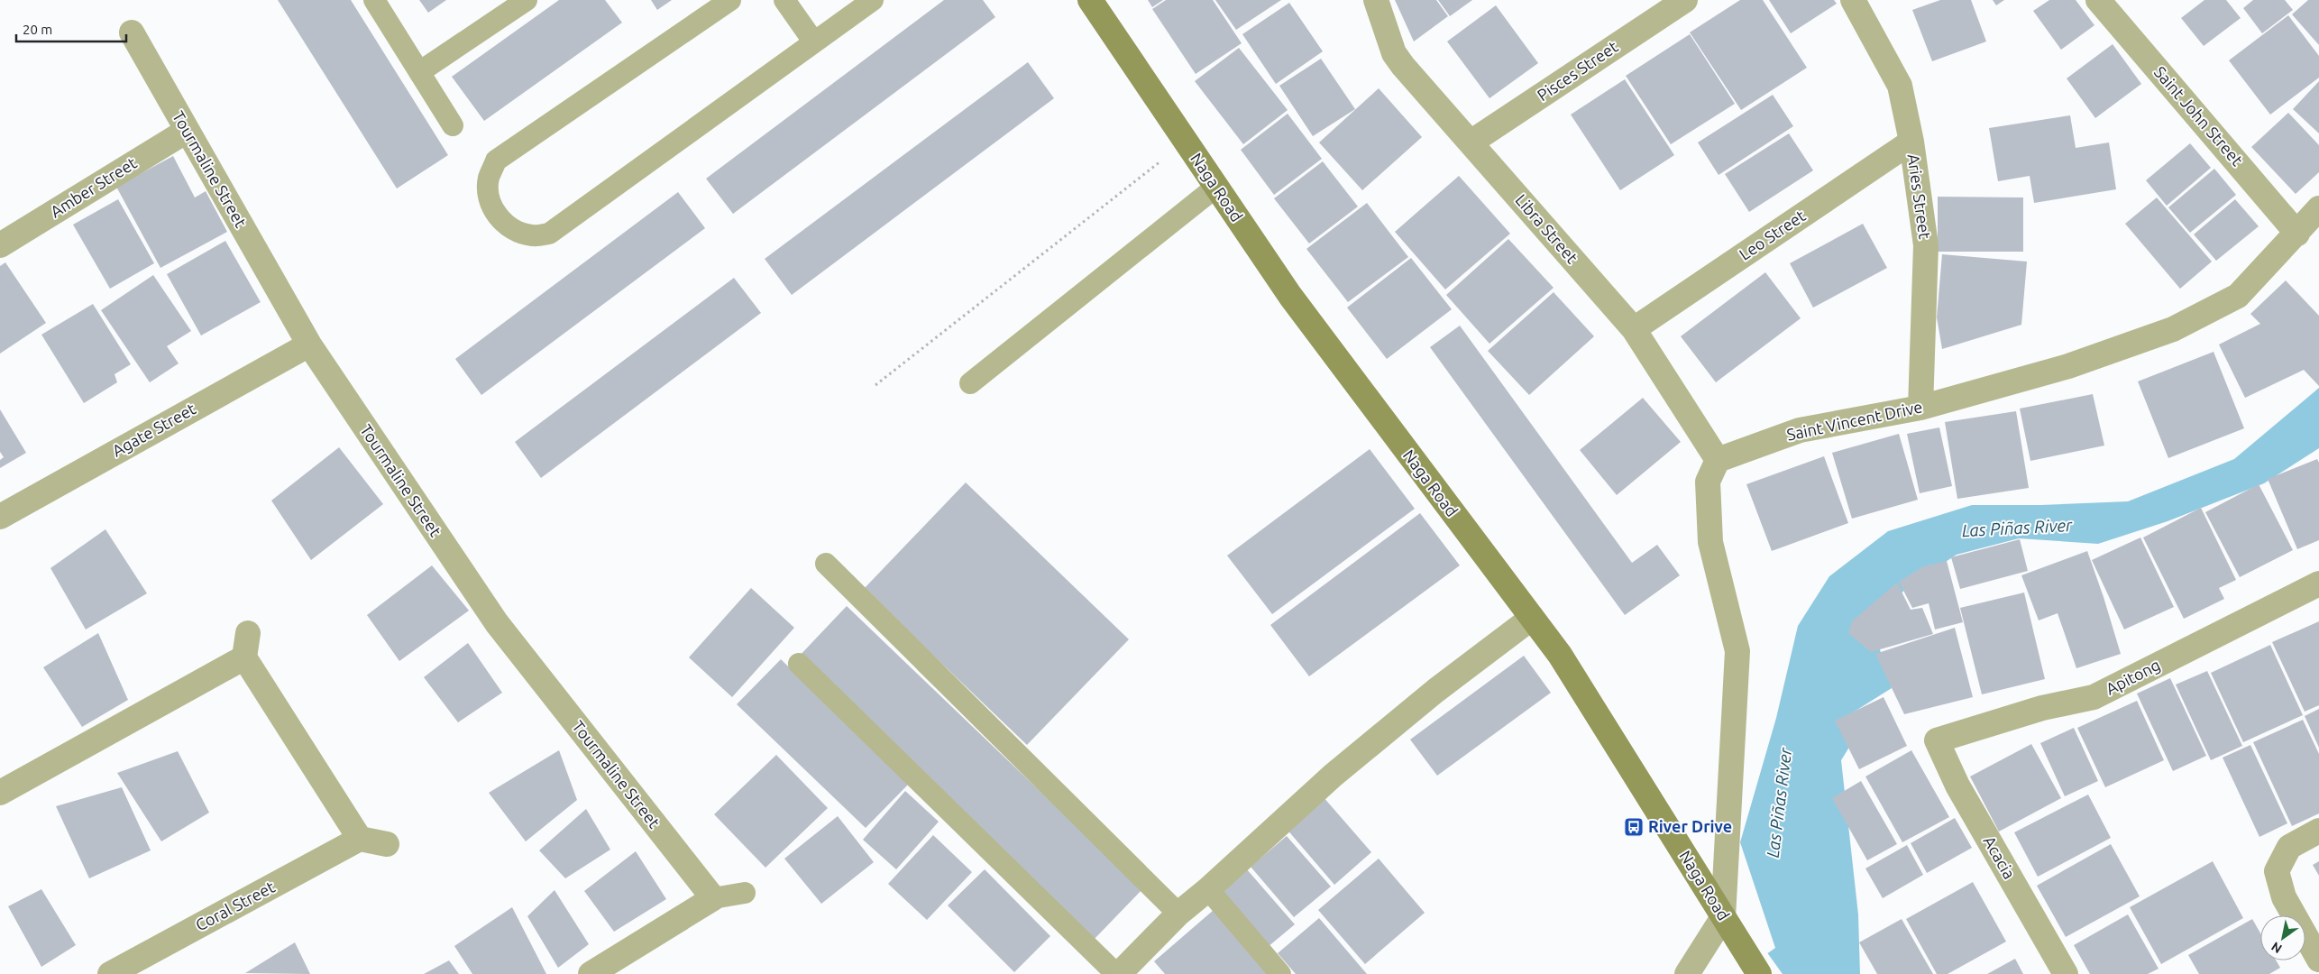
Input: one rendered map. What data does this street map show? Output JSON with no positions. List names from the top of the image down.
{
  "streets": {
    "main road": ["Naga Road"],
    "street": [
      "Pisces Street",
      "Saint John Street",
      "Tourmaline Street",
      "Amber Street",
      "Aries Street",
      "Libra Street",
      "Leo Street",
      "Saint Vincent Drive",
      "Agate Street",
      "Apitong",
      "Acacia",
      "Coral Street"
    ]
  },
  "crossings": [
    ["Pisces Street", "Libra Street"],
    ["Saint John Street", "Saint Vincent Drive"],
    ["Tourmaline Street", "Amber Street"],
    ["Tourmaline Street", "Agate Street"],
    ["Aries Street", "Leo Street"],
    ["Aries Street", "Saint Vincent Drive"],
    ["Libra Street", "Leo Street"],
    ["Libra Street", "Saint Vincent Drive"],
    ["Apitong", "Acacia"]
  ],
  "water": ["Las Piñas River"],
  "places": {
    "bus stop": ["River Drive"]
  },
  "scale_bar": "20 m",
  "north": "bottom left"
}
